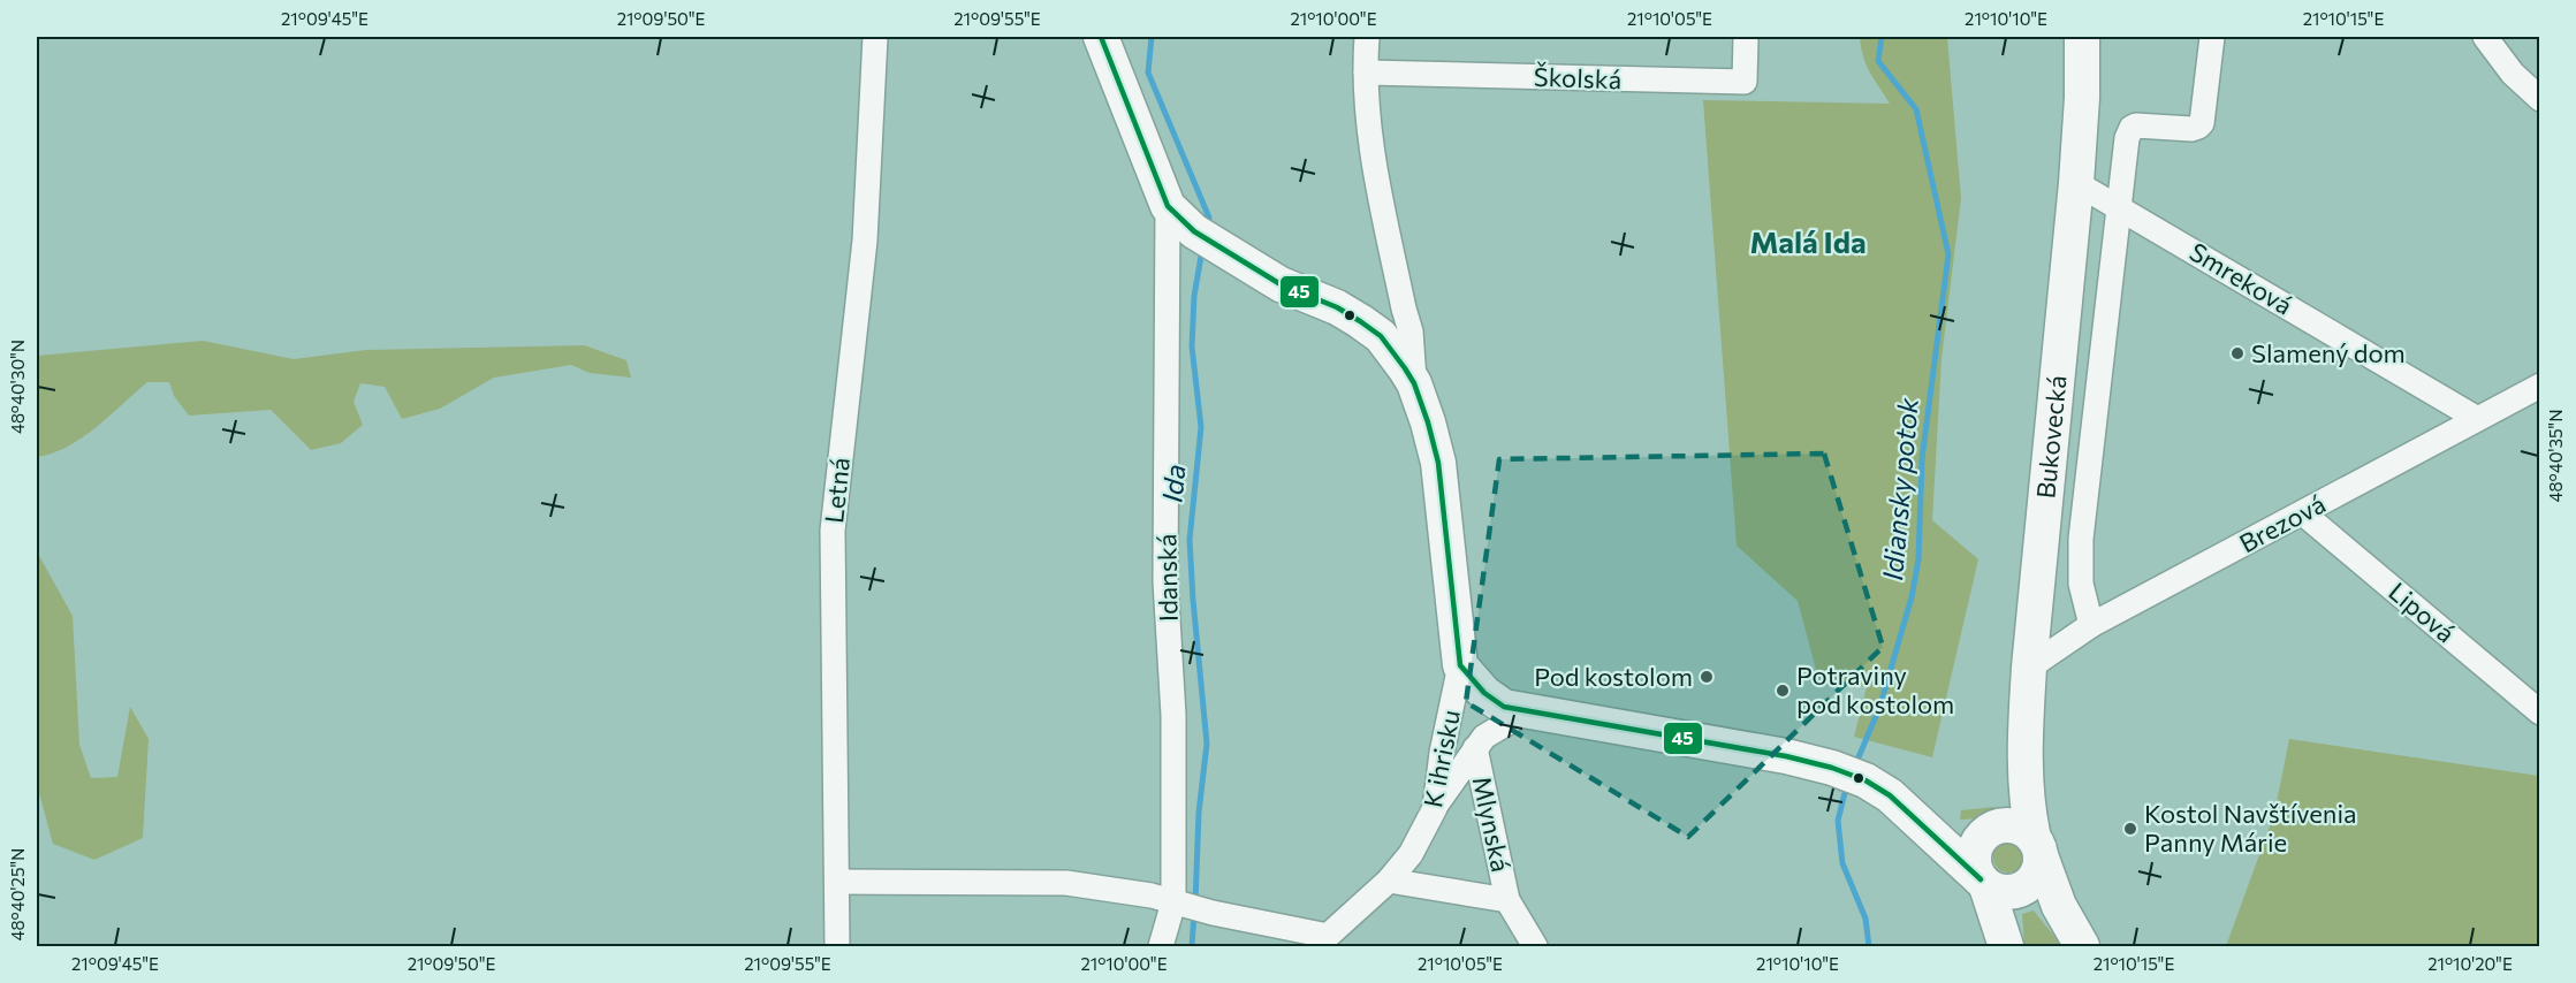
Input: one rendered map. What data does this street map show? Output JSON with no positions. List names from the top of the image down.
{
  "streets": {
    "main road": ["Bukovecká"],
    "street": [
      "Školská",
      "Smreková",
      "Letná",
      "Brezová",
      "Idanská",
      "Lipová",
      "K ihrisku",
      "Mlynská"
    ]
  },
  "crossings": [
    ["Smreková", "Bukovecká"],
    ["Smreková", "Brezová"],
    ["Bukovecká", "Brezová"],
    ["Letná", "K ihrisku"],
    ["Brezová", "Lipová"],
    ["Idanská", "K ihrisku"],
    ["K ihrisku", "Mlynská"]
  ],
  "districts": ["Malá Ida"],
  "water": ["Ida", "Idiansky potok"],
  "places": [
    "Slamený dom",
    "Pod kostolom",
    "Potraviny pod kostolom",
    "Kostol Navštívenia Panny Márie"
  ],
  "lines": ["transit line 45"],
  "coordinates": [
    "21°09'45\"E",
    "21°09'50\"E",
    "21°09'55\"E",
    "21°10'00\"E",
    "21°10'05\"E",
    "21°10'10\"E",
    "21°10'15\"E",
    "48°40'30\"N",
    "48°40'35\"N",
    "48°40'25\"N",
    "21°10'20\"E"
  ]
}
